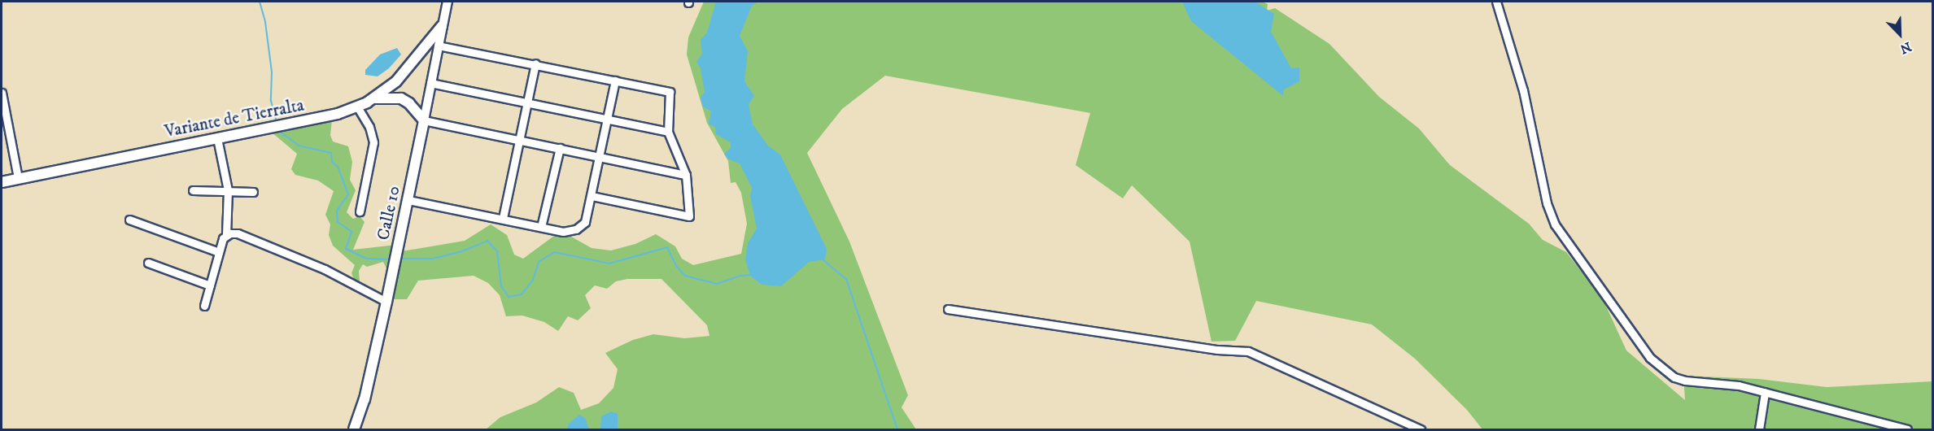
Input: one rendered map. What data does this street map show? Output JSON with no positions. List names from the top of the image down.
{
  "streets": {
    "main road": ["Variante de Tierralta", "Calle 10"]
  },
  "crossings": [
    ["Variante de Tierralta", "Calle 10"]
  ],
  "north": "bottom right"
}
